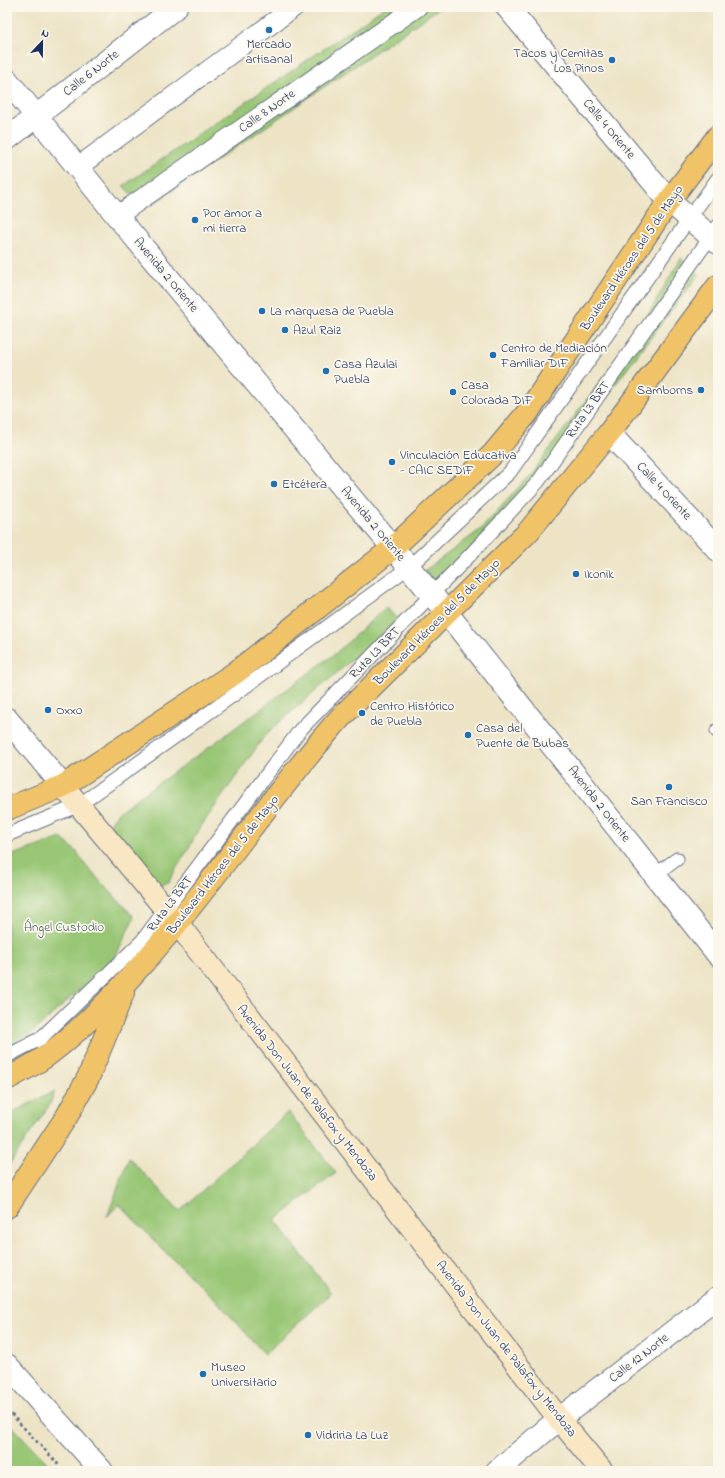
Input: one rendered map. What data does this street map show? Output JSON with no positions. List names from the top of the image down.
{
  "streets": {
    "main road": ["Boulevard Héroes del 5 de Mayo", "Avenida Don Juan de Palafox y Mendoza"],
    "street": [
      "Calle 6 Norte",
      "Calle 8 Norte",
      "Calle 4 Oriente",
      "Avenida 2 Oriente",
      "Calle 12 Norte"
    ],
    "lane": ["Ruta L3 BRT"]
  },
  "crossings": [
    ["Calle 6 Norte", "Avenida 2 Oriente"],
    ["Calle 8 Norte", "Avenida 2 Oriente"],
    ["Calle 4 Oriente", "Boulevard Héroes del 5 de Mayo"],
    ["Calle 4 Oriente", "Ruta L3 BRT"],
    ["Boulevard Héroes del 5 de Mayo", "Avenida 2 Oriente"],
    ["Boulevard Héroes del 5 de Mayo", "Ruta L3 BRT"],
    ["Boulevard Héroes del 5 de Mayo", "Avenida Don Juan de Palafox y Mendoza"],
    ["Avenida 2 Oriente", "Ruta L3 BRT"],
    ["Ruta L3 BRT", "Avenida Don Juan de Palafox y Mendoza"],
    ["Avenida Don Juan de Palafox y Mendoza", "Calle 12 Norte"]
  ],
  "parks": ["Ángel Custodio"],
  "places": [
    "Mercado artisanal",
    "Tacos y Cemitas Los Pinos",
    "Por amor a mi tierra",
    "La marquesa de Puebla",
    "Azul Raiz",
    "Centro de Mediación Familiar DIF",
    "Casa Azulai Puebla",
    "Samborns",
    "Casa Colorada DIF",
    "Vinculación Educativa - CAIC SEDIF",
    "Etcétera",
    "Ikonik",
    "Oxxo",
    "Centro Histórico de Puebla",
    "Casa del Puente de Bubas",
    "San Francisco",
    "Museo Universitario",
    "Vidriria La Luz"
  ],
  "north": "top"
}
